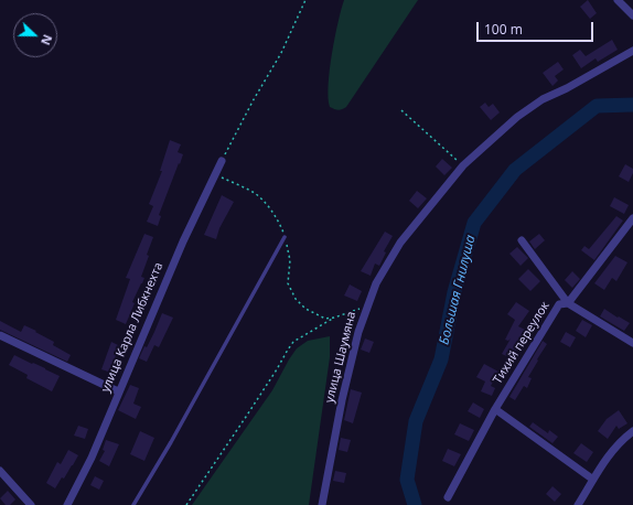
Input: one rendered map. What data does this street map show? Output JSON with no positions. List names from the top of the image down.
{
  "streets": {
    "street": ["улица Карла Либкнехта", "Тихий переулок", "улица Шаумяна"]
  },
  "water": ["Большая Гнилуша"],
  "scale_bar": "100 m",
  "north": "right"
}
